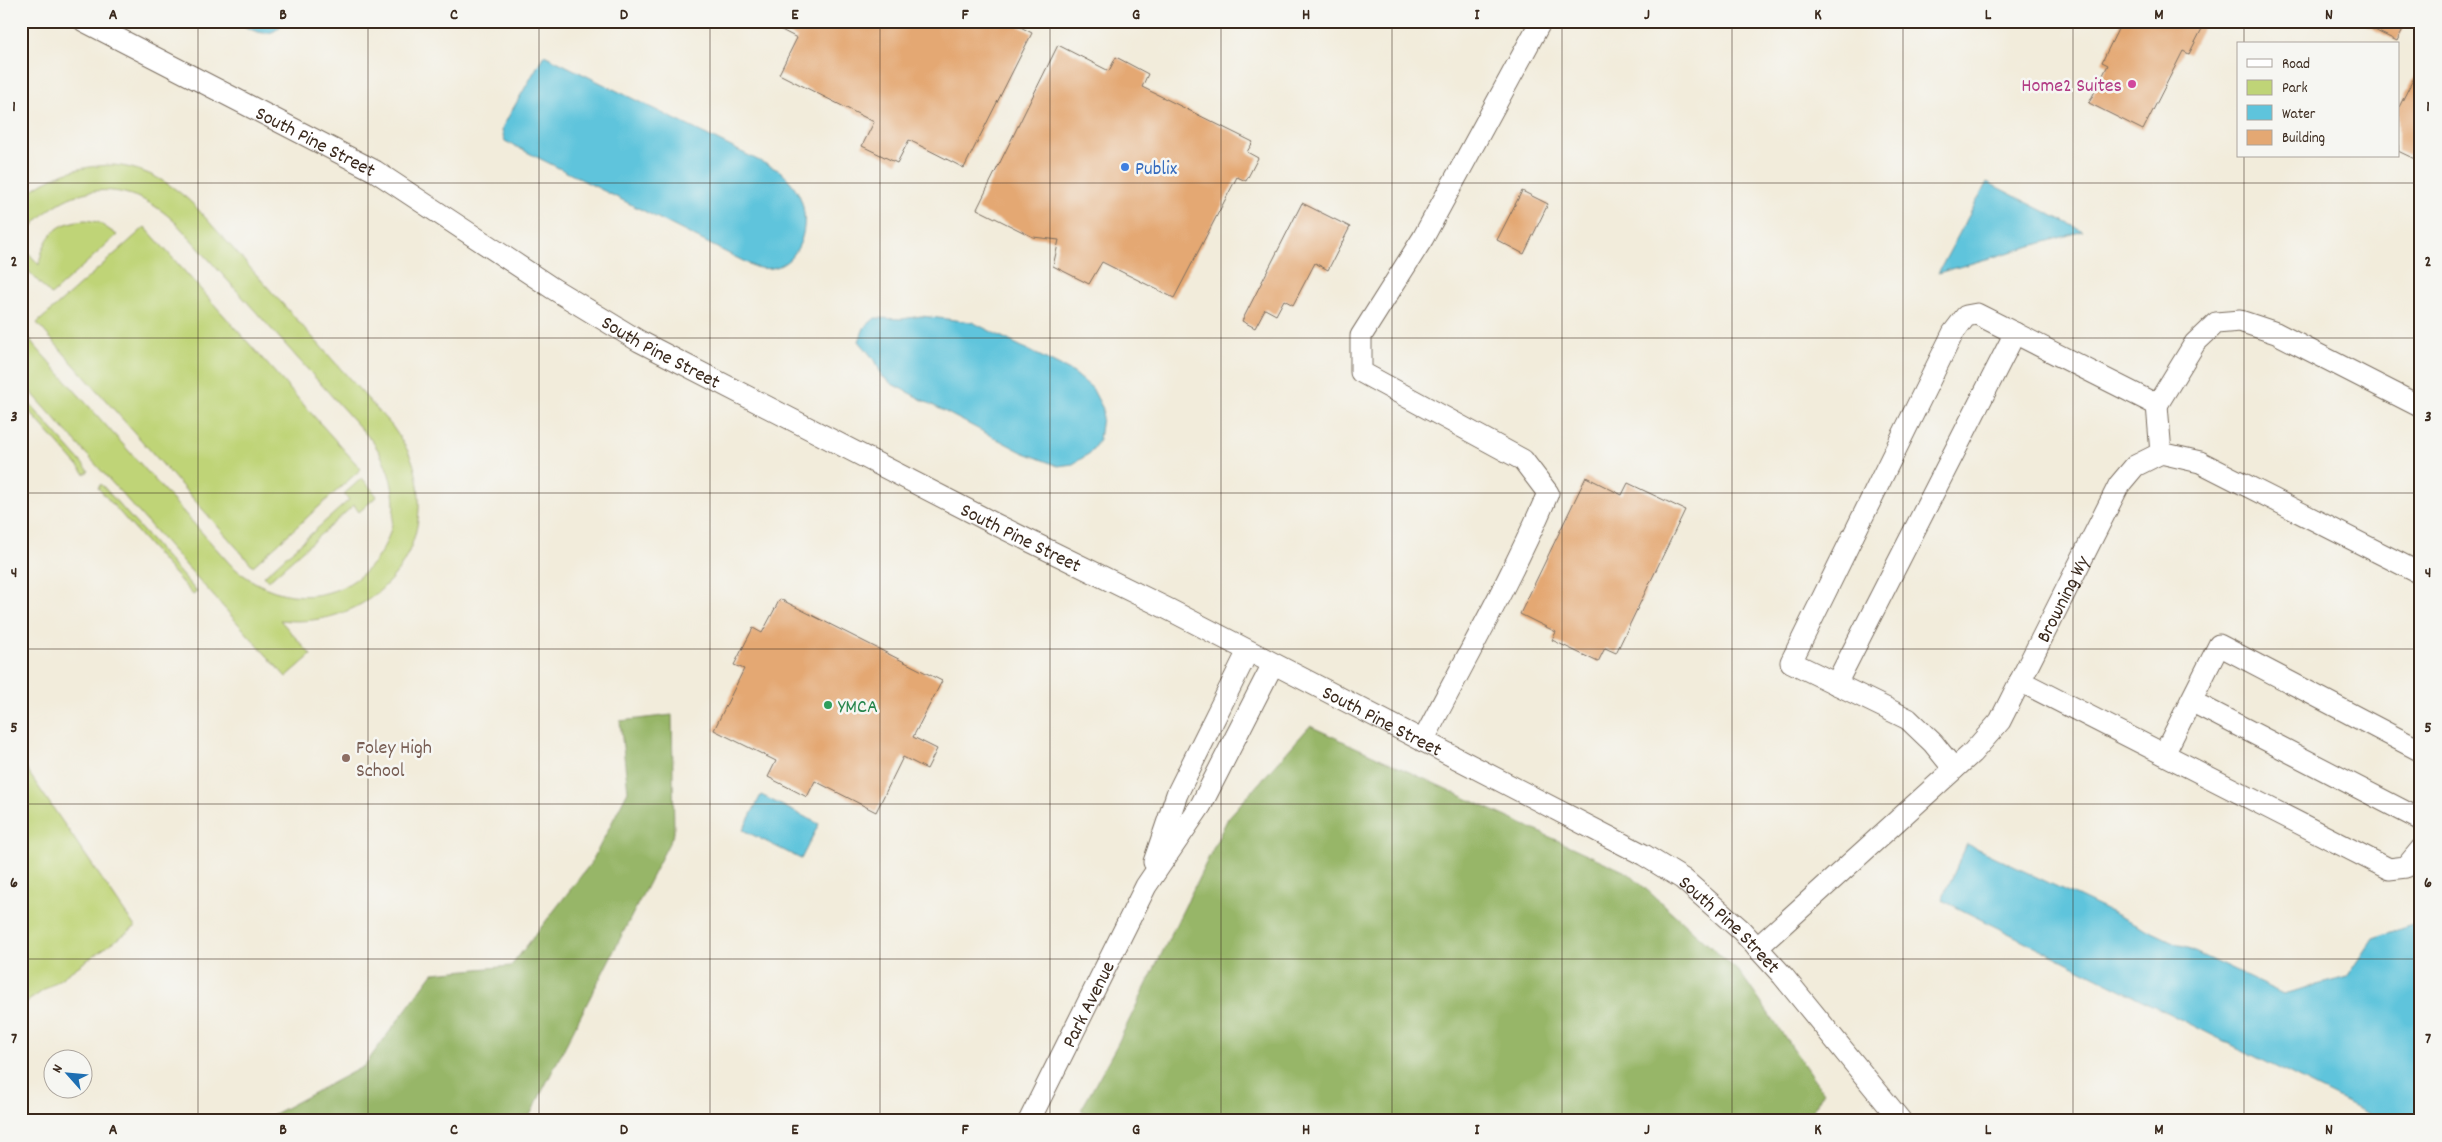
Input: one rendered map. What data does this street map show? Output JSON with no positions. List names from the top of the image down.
{
  "streets": {
    "street": ["South Pine Street", "Browning Wy", "Park Avenue"]
  },
  "crossings": [
    ["South Pine Street", "Browning Wy"],
    ["South Pine Street", "Park Avenue"]
  ],
  "places": [
    "Home2 Suites",
    "Publix",
    "YMCA",
    "Foley High School"
  ],
  "legend": [
    "Road",
    "Park",
    "Water",
    "Building"
  ],
  "north": "top left",
  "grid": {
    "columns": [
      "A",
      "B",
      "C",
      "D",
      "E",
      "F",
      "G",
      "H",
      "I",
      "J",
      "K",
      "L",
      "M",
      "N"
    ],
    "rows": [
      "1",
      "2",
      "3",
      "4",
      "5",
      "6",
      "7"
    ]
  }
}
